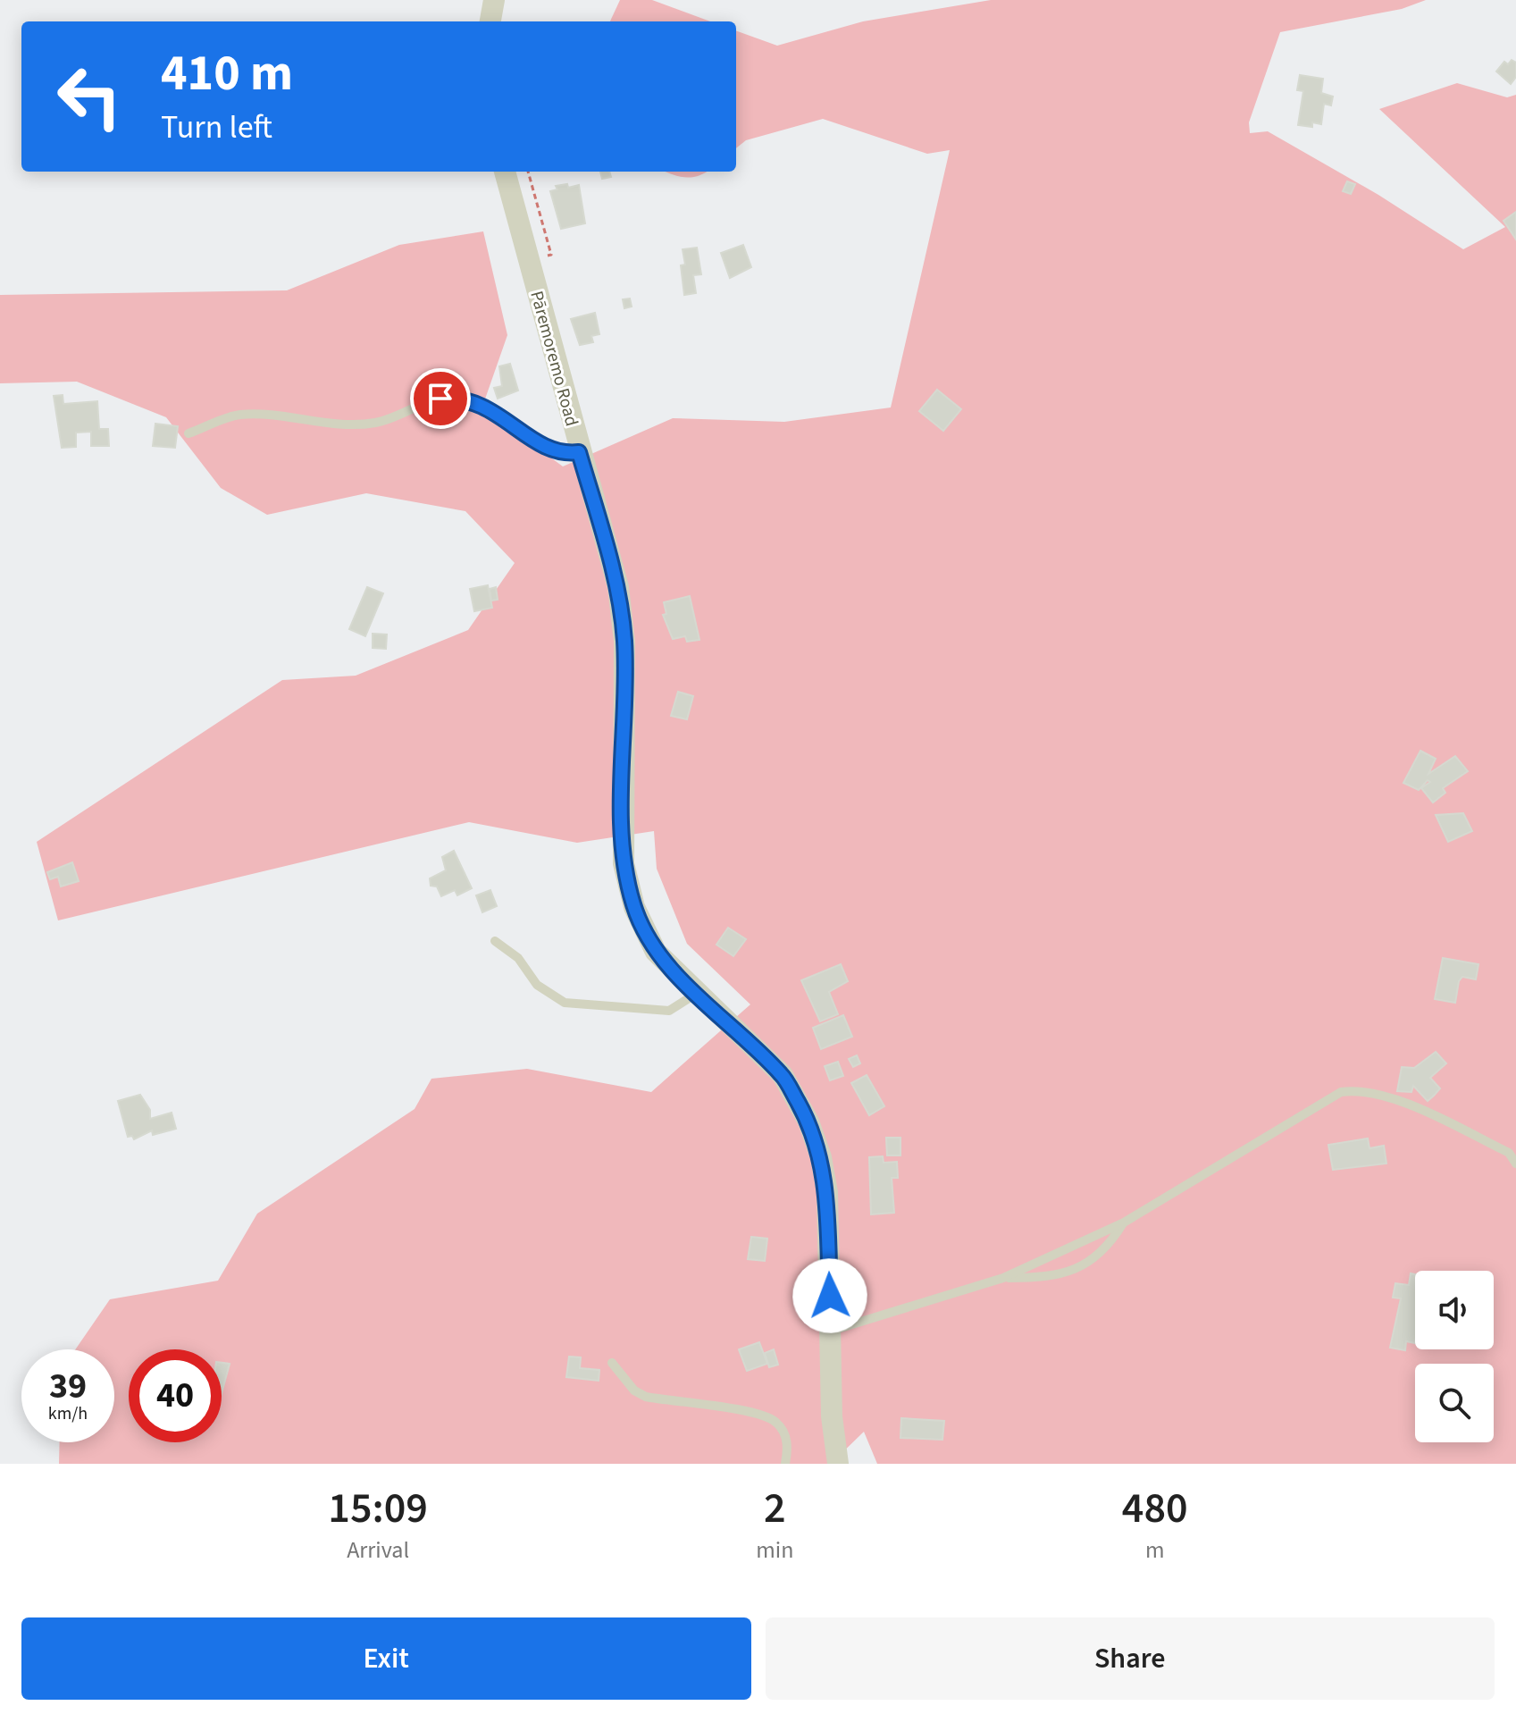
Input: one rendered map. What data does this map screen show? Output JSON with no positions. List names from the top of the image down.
{
  "streets": {
    "street": ["Pāremoremo Road"]
  },
  "page": {
    "turn": ["410 m", "Turn left"],
    "speed": "39 km/h",
    "limit": "40",
    "eta": [
      "15:09",
      "Arrival",
      "2",
      "min",
      "480",
      "m"
    ],
    "buttons": ["Exit", "Share"]
  }
}
